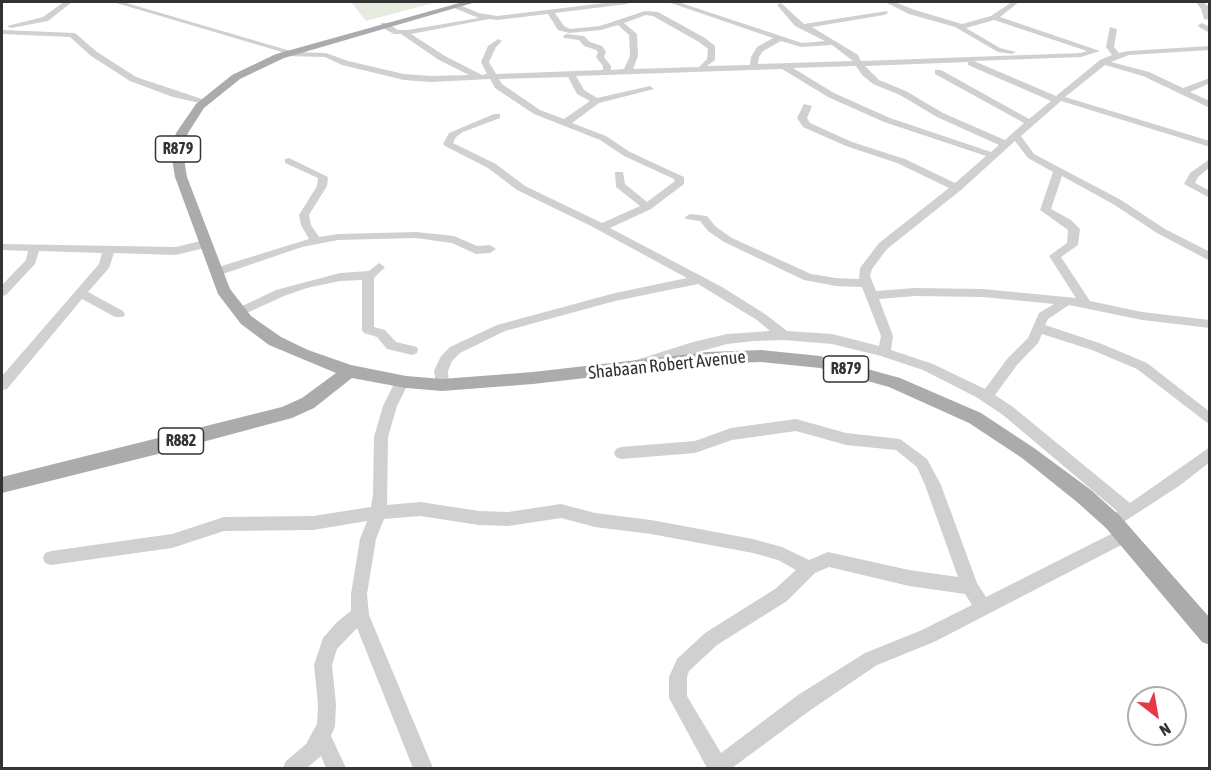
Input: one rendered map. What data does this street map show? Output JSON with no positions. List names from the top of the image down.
{
  "streets": {
    "main road": ["R879", "Shabaan Robert Avenue", "R882"]
  },
  "crossings": [
    ["R879", "Shabaan Robert Avenue"],
    ["R879", "R882"]
  ],
  "north": "bottom right"
}
